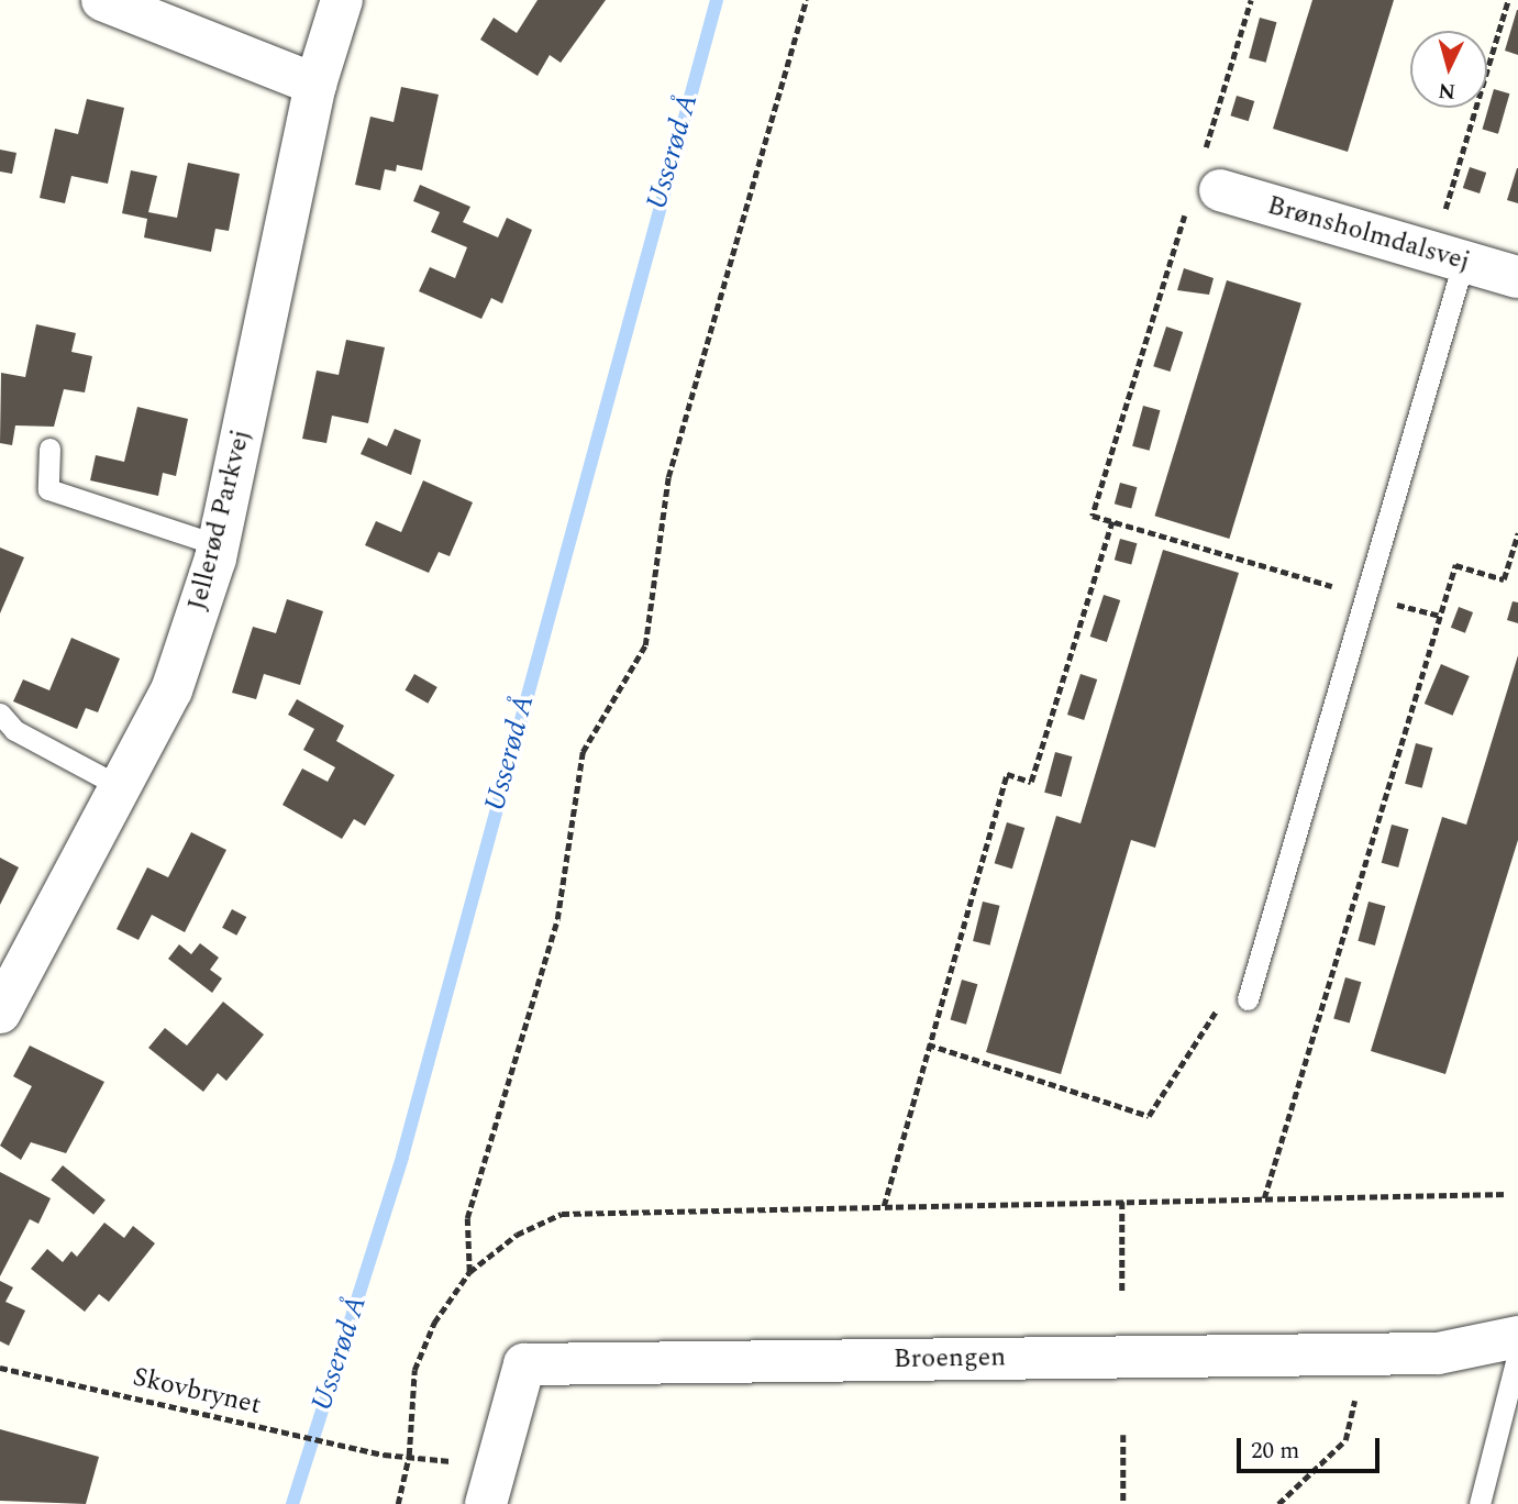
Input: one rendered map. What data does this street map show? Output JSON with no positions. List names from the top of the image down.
{
  "streets": {
    "street": ["Brønsholmdalsvej", "Jellerød Parkvej", "Broengen"],
    "path": ["Skovbrynet"]
  },
  "water": ["Usserød Å"],
  "scale_bar": "20 m",
  "north": "bottom"
}
